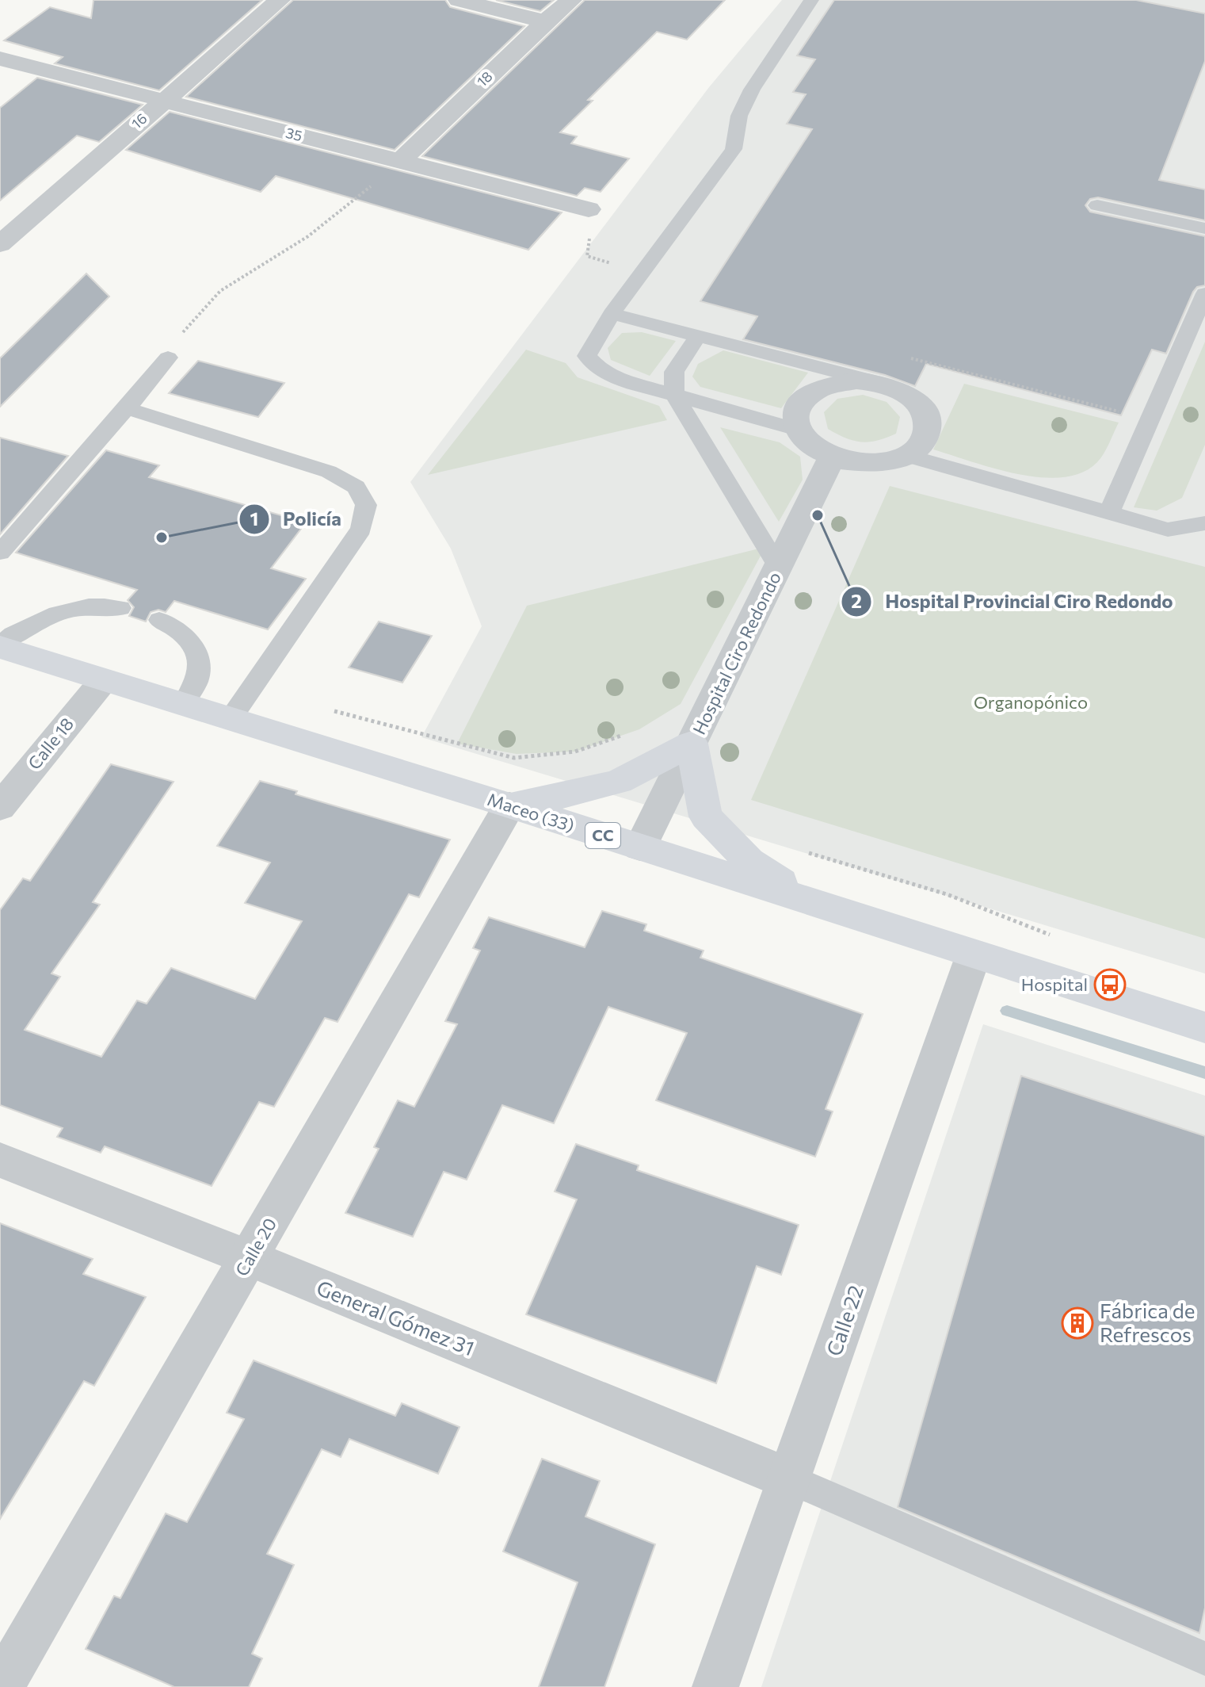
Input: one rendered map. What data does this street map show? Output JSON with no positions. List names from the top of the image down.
{
  "streets": {
    "main road": ["Maceo (33)", "CC"],
    "street": [
      "18",
      "16",
      "35",
      "Hospital Ciro Redondo",
      "Calle 18",
      "Calle 20",
      "General Gómez 31",
      "Calle 22"
    ]
  },
  "crossings": [
    ["18", "35"],
    ["16", "35"],
    ["Hospital Ciro Redondo", "Maceo (33)"],
    ["Calle 18", "Maceo (33)"],
    ["Maceo (33)", "Calle 20"],
    ["Maceo (33)", "Calle 22"],
    ["Calle 20", "General Gómez 31"],
    ["General Gómez 31", "Calle 22"]
  ],
  "parks": ["Organopónico"],
  "places": {
    "other": ["Hospital Provincial Ciro Redondo", "Policía"],
    "bus stop": ["Hospital"],
    "building": ["Fábrica de Refrescos"]
  }
}
